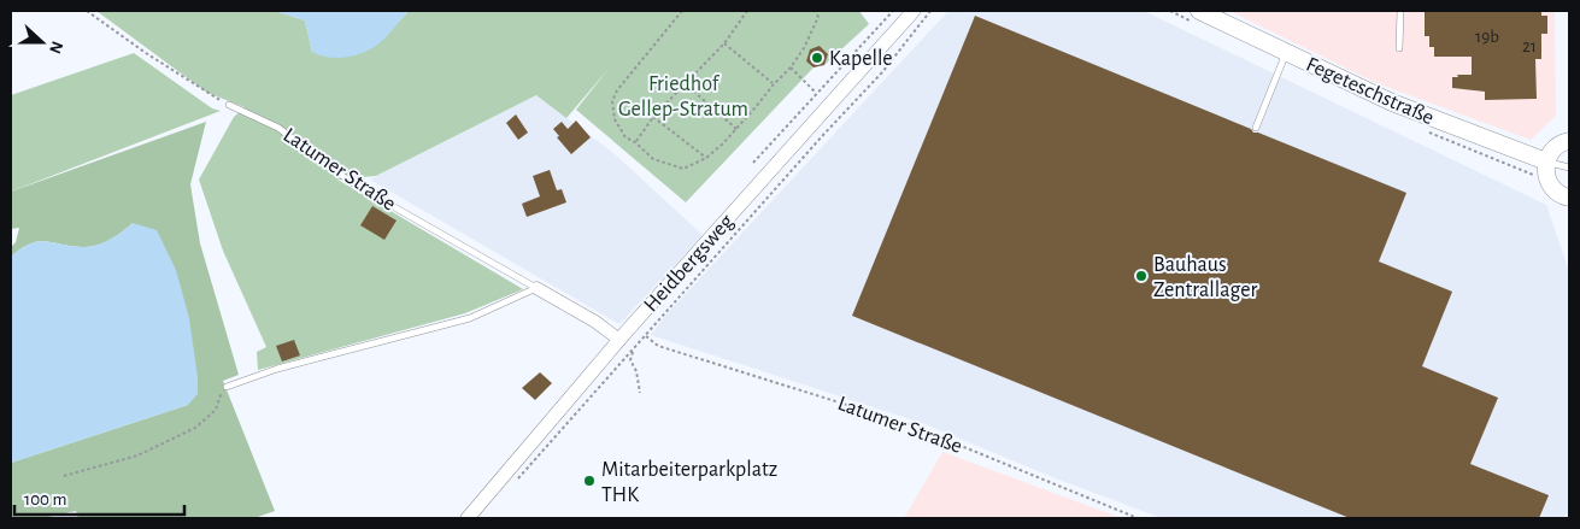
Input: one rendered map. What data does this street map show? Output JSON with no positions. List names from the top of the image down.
{
  "streets": {
    "main road": ["Fegeteschstraße"],
    "street": ["Latumer Straße", "Heidbergsweg"]
  },
  "crossings": [
    ["Latumer Straße", "Heidbergsweg"]
  ],
  "parks": ["Friedhof Gellep-Stratum"],
  "places": ["Kapelle", "Bauhaus Zentrallager", "Mitarbeiterparkplatz THK"],
  "house_numbers": ["19b", "21"],
  "scale_bar": "100 m",
  "north": "right"
}
